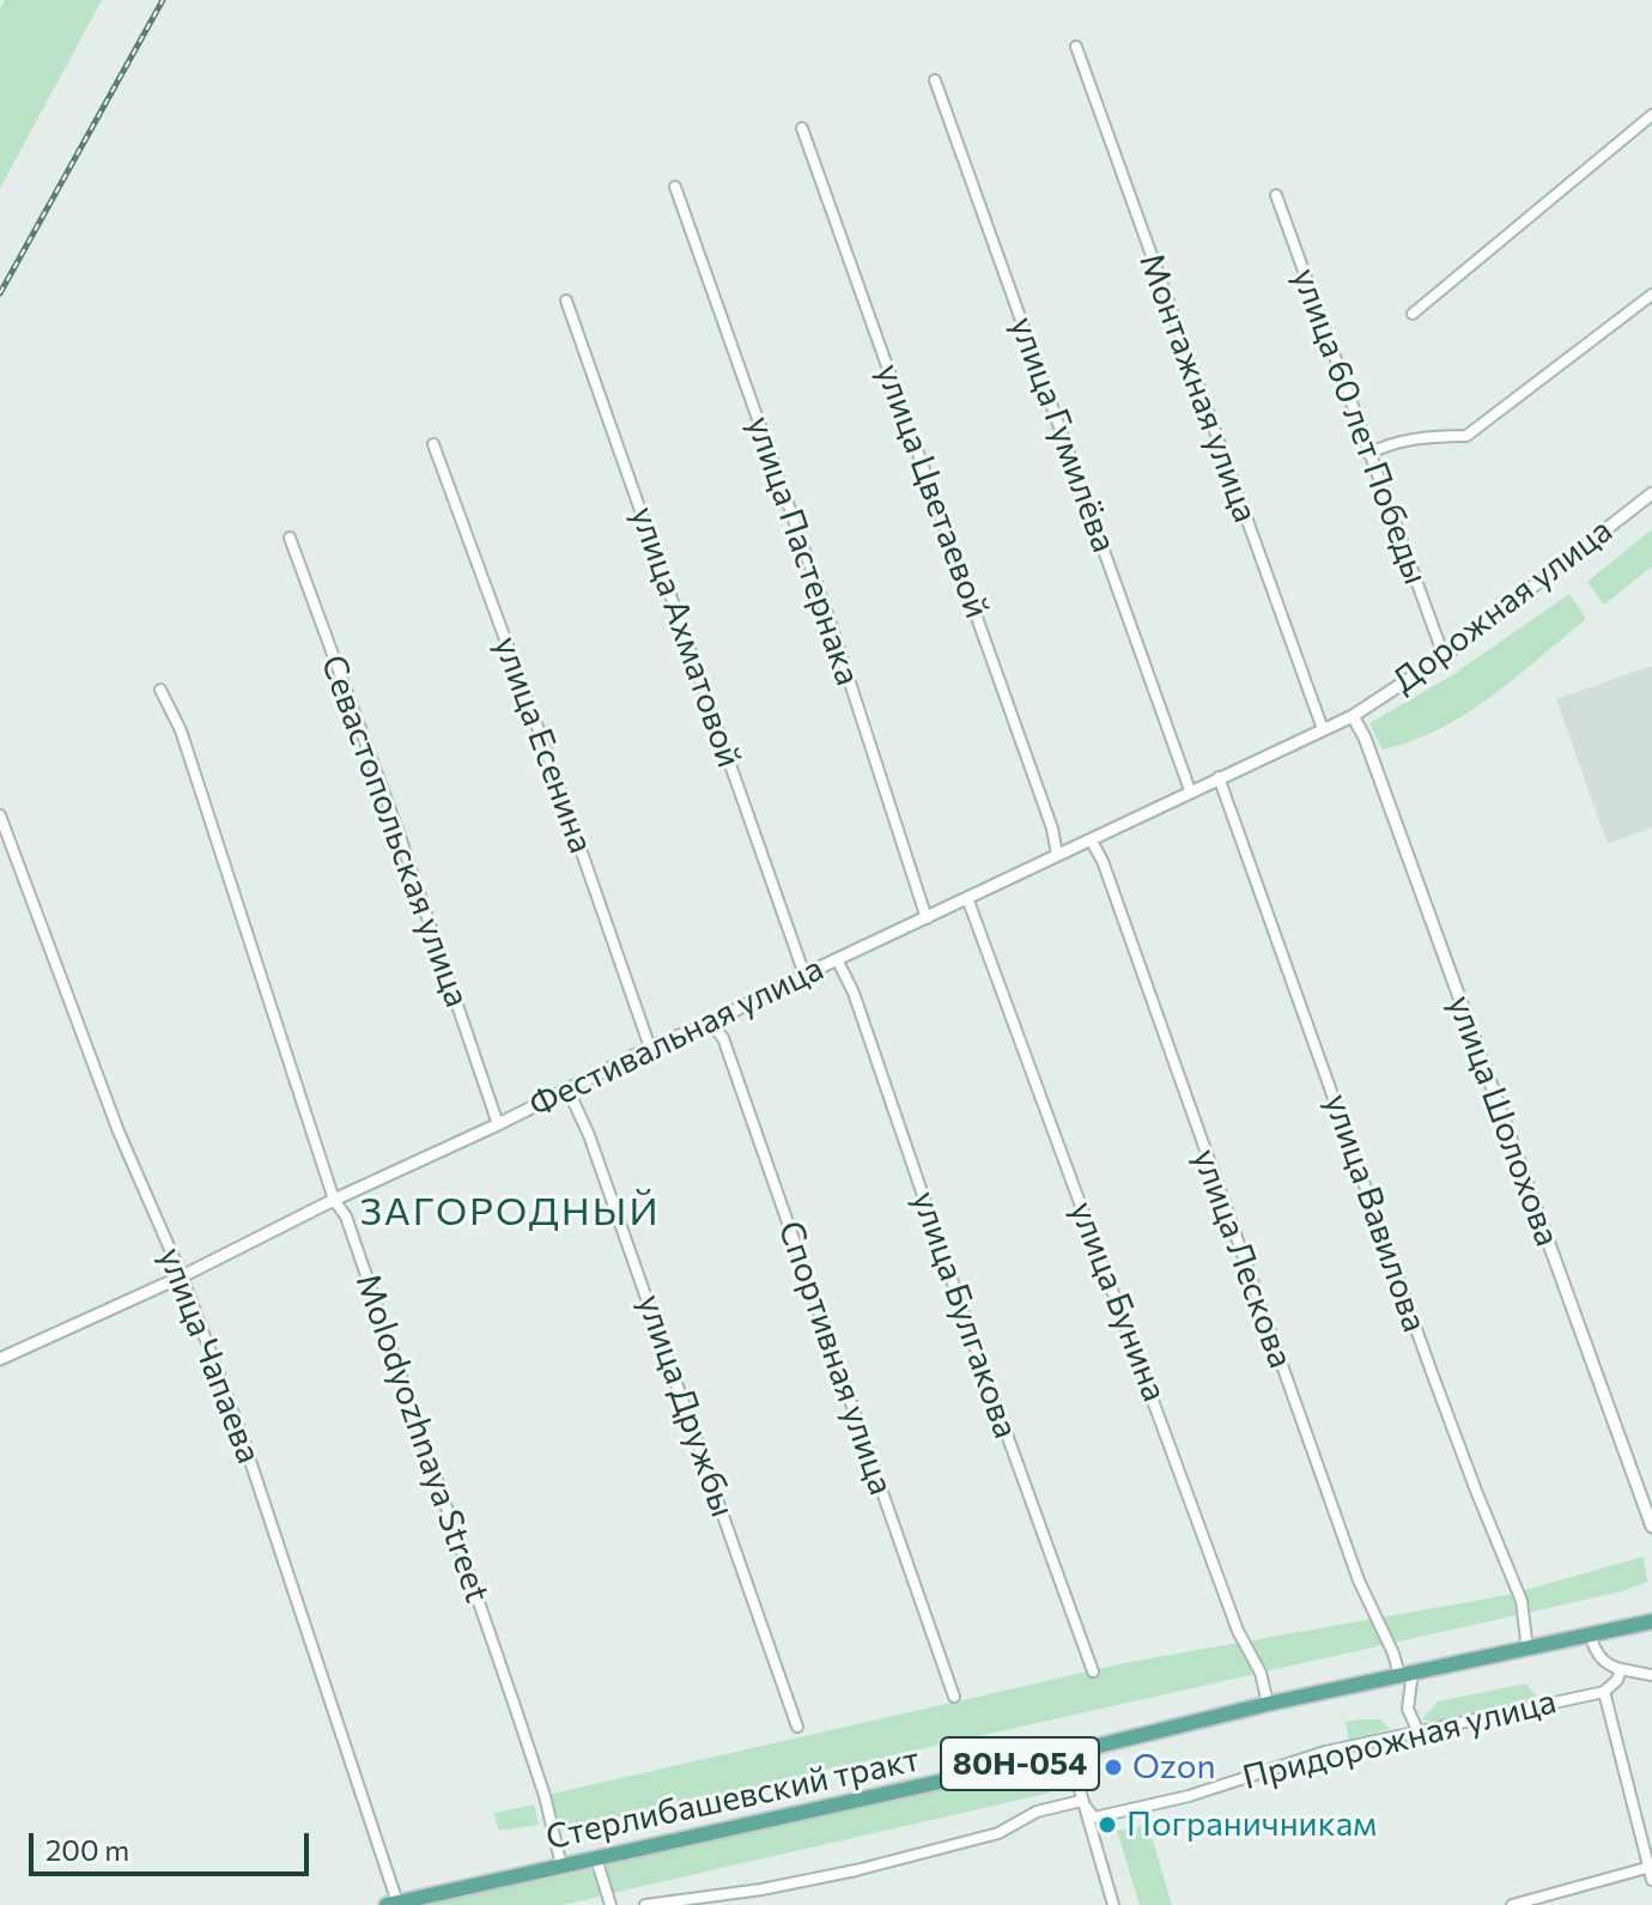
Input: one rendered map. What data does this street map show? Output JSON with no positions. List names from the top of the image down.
{
  "streets": {
    "main road": ["80Н-054", "Стерлибашевский тракт"],
    "street": [
      "Монтажная улица",
      "улица 60 лет Победы",
      "улица Гумилёва",
      "улица Цветаевой",
      "улица Пастернака",
      "Дорожная улица",
      "улица Ахматовой",
      "улица Есенина",
      "Севастопольская улица",
      "Фестивальная улица",
      "улица Шолохова",
      "улица Вавилова",
      "улица Лескова",
      "улица Бунина",
      "улица Булгакова",
      "улица Чапаева",
      "Спортивная улица",
      "улица Дружбы",
      "Molodyozhnaya Street",
      "Придорожная улица"
    ]
  },
  "crossings": [
    ["Монтажная улица", "Фестивальная улица"],
    ["улица 60 лет Победы", "Дорожная улица"],
    ["улица Гумилёва", "Фестивальная улица"],
    ["улица Цветаевой", "Фестивальная улица"],
    ["улица Пастернака", "Фестивальная улица"],
    ["Дорожная улица", "Фестивальная улица"],
    ["Дорожная улица", "улица Шолохова"],
    ["улица Ахматовой", "Фестивальная улица"],
    ["улица Есенина", "Фестивальная улица"],
    ["Севастопольская улица", "Фестивальная улица"],
    ["Фестивальная улица", "улица Шолохова"],
    ["Фестивальная улица", "улица Вавилова"],
    ["Фестивальная улица", "улица Лескова"],
    ["Фестивальная улица", "улица Бунина"],
    ["Фестивальная улица", "улица Булгакова"],
    ["Фестивальная улица", "улица Чапаева"],
    ["Фестивальная улица", "Спортивная улица"],
    ["Фестивальная улица", "улица Дружбы"],
    ["Фестивальная улица", "Molodyozhnaya Street"],
    ["улица Вавилова", "Стерлибашевский тракт"],
    ["улица Лескова", "Стерлибашевский тракт"],
    ["улица Бунина", "Стерлибашевский тракт"],
    ["улица Чапаева", "Стерлибашевский тракт"],
    ["Molodyozhnaya Street", "Стерлибашевский тракт"]
  ],
  "districts": ["ЗАГОРОДНЫЙ"],
  "places": ["Ozon", "Пограничникам"],
  "scale_bar": "200 m"
}
